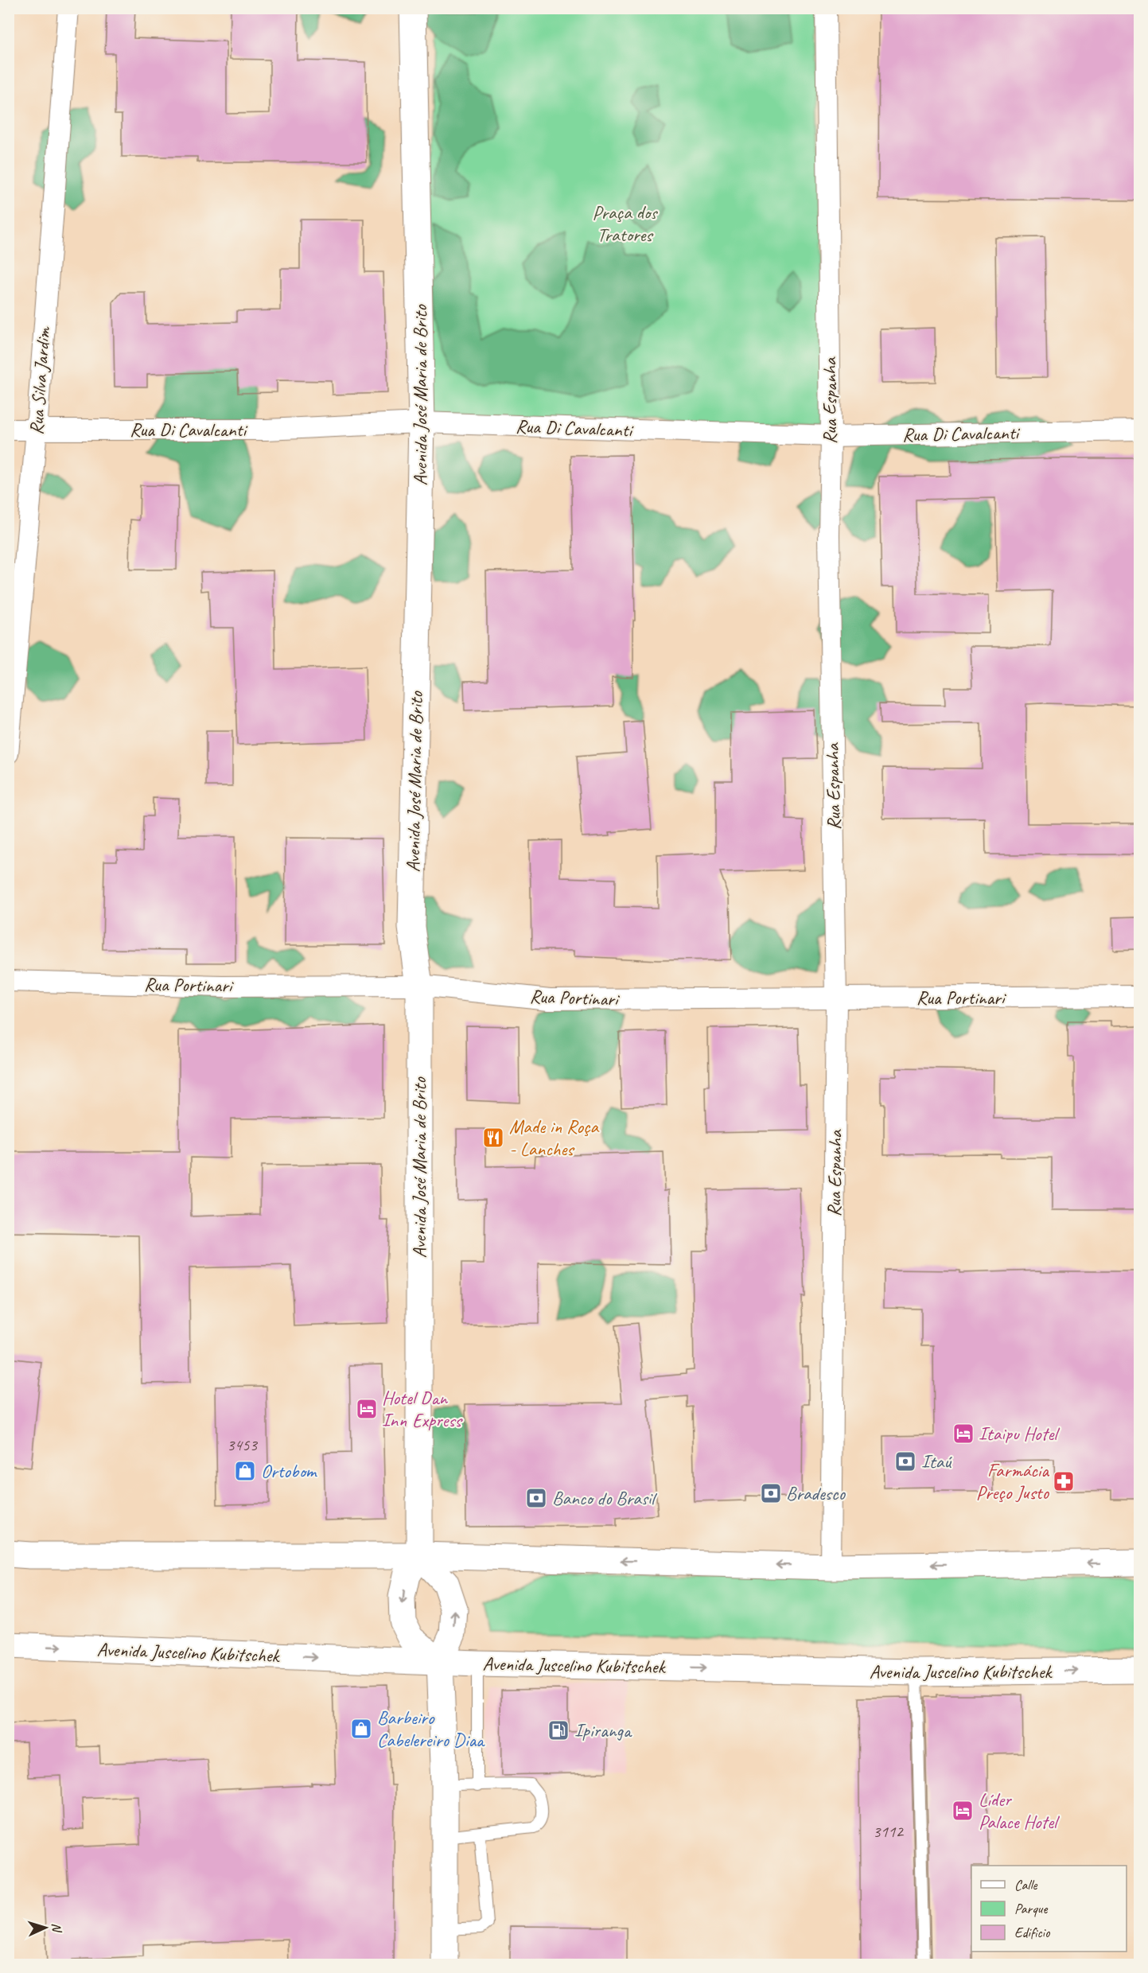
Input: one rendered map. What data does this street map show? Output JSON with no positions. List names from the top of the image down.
{
  "streets": {
    "main road": ["Avenida José Maria de Brito", "Avenida Juscelino Kubitschek"],
    "street": [
      "Rua Silva Jardim",
      "Rua Espanha",
      "Rua Di Cavalcanti",
      "Rua Portinari"
    ]
  },
  "crossings": [
    ["Rua Silva Jardim", "Rua Di Cavalcanti"],
    ["Avenida José Maria de Brito", "Rua Di Cavalcanti"],
    ["Avenida José Maria de Brito", "Rua Portinari"],
    ["Rua Espanha", "Rua Di Cavalcanti"],
    ["Rua Espanha", "Rua Portinari"]
  ],
  "parks": ["Praça dos Tratores"],
  "places": {
    "restaurant": ["Made in Roça - Lanches"],
    "hotel": ["Hotel Dan Inn Express", "Itaipu Hotel", "Líder Palace Hotel"],
    "bank": ["Itaú", "Bradesco", "Banco do Brasil"],
    "shop": ["Ortobom", "Barbeiro Cabelereiro Diaa"],
    "pharmacy": ["Farmácia Preço Justo"],
    "fuel station": ["Ipiranga"]
  },
  "house_numbers": ["3453", "3112"],
  "legend": ["Calle", "Parque", "Edificio"],
  "north": "right"
}
